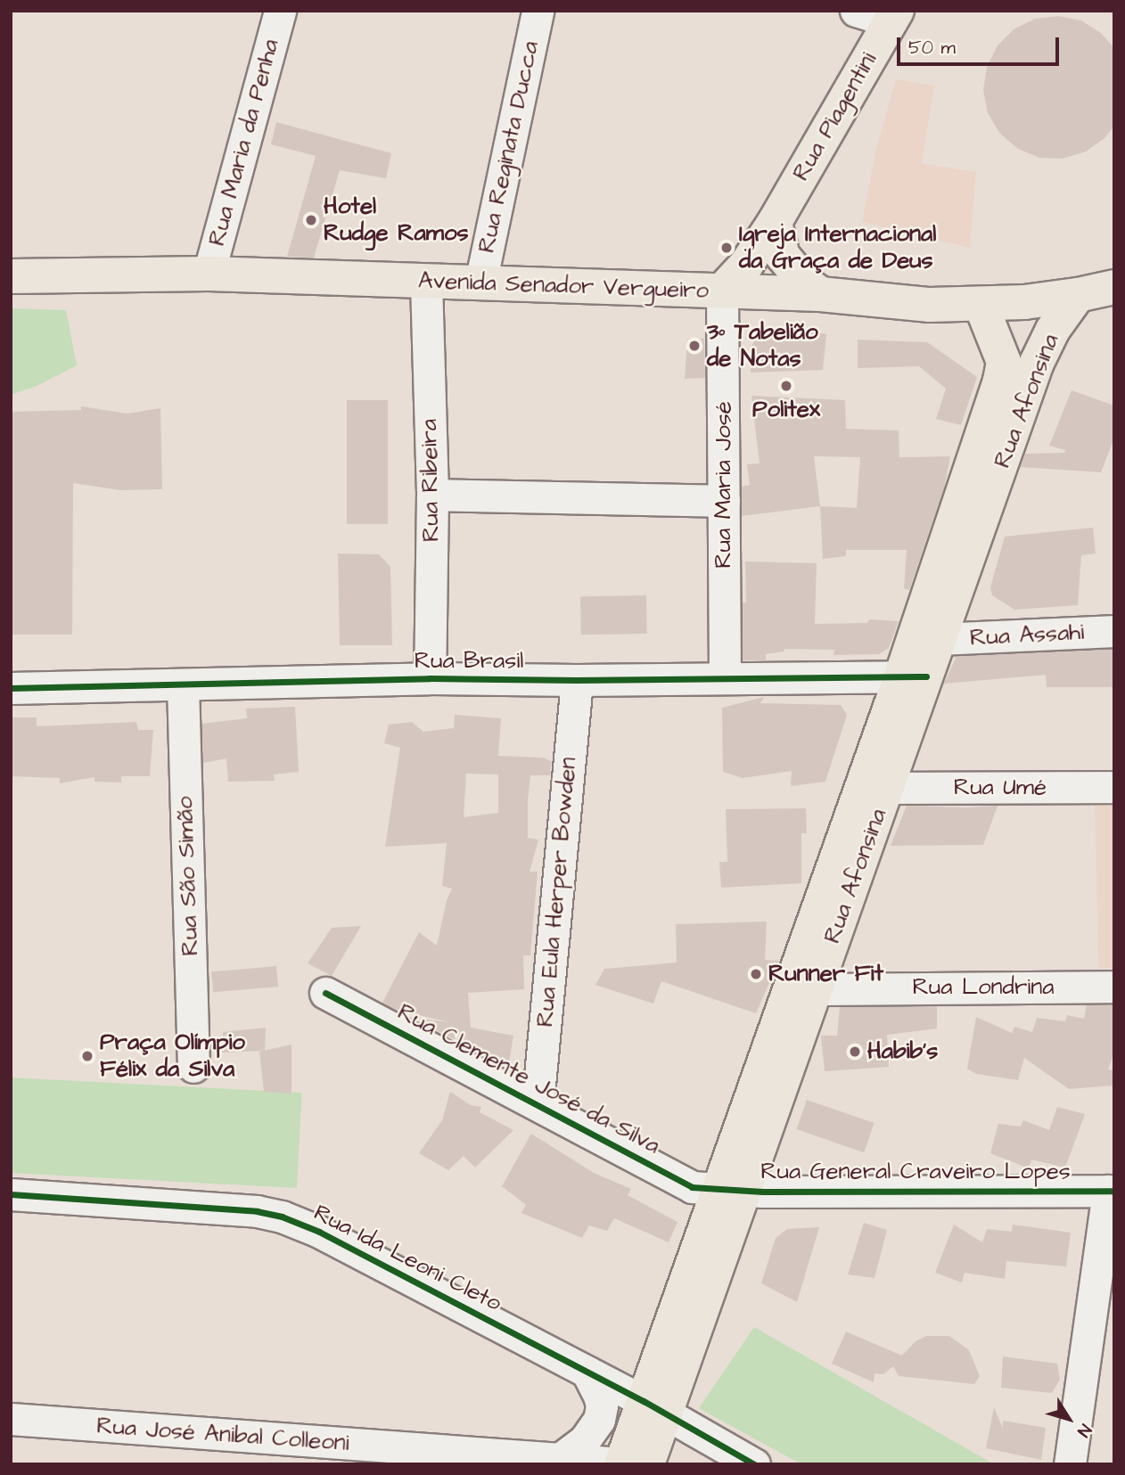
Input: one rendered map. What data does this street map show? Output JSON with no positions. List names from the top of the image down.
{
  "streets": {
    "main road": ["Rua Piagentini", "Avenida Senador Vergueiro", "Rua Afonsina"],
    "street": [
      "Rua Maria da Penha",
      "Rua Reginata Ducca",
      "Rua Ribeira",
      "Rua Maria José",
      "Rua Assahi",
      "Rua Brasil",
      "Rua Umé",
      "Rua São Simão",
      "Rua Eula Herper Bowden",
      "Rua Londrina",
      "Rua Clemente José da Silva",
      "Rua General Craveiro Lopes",
      "Rua Ida Leoni Cleto",
      "Rua José Anibal Colleoni"
    ]
  },
  "crossings": [
    ["Rua Piagentini", "Avenida Senador Vergueiro"],
    ["Rua Piagentini", "Rua Maria José"],
    ["Rua Maria da Penha", "Avenida Senador Vergueiro"],
    ["Rua Reginata Ducca", "Avenida Senador Vergueiro"],
    ["Avenida Senador Vergueiro", "Rua Afonsina"],
    ["Avenida Senador Vergueiro", "Rua Ribeira"],
    ["Avenida Senador Vergueiro", "Rua Maria José"],
    ["Rua Afonsina", "Rua Assahi"],
    ["Rua Afonsina", "Rua Brasil"],
    ["Rua Afonsina", "Rua Umé"],
    ["Rua Afonsina", "Rua Londrina"],
    ["Rua Afonsina", "Rua Clemente José da Silva"],
    ["Rua Afonsina", "Rua General Craveiro Lopes"],
    ["Rua Afonsina", "Rua Ida Leoni Cleto"],
    ["Rua Afonsina", "Rua José Anibal Colleoni"],
    ["Rua Ribeira", "Rua Brasil"],
    ["Rua Maria José", "Rua Brasil"],
    ["Rua Brasil", "Rua São Simão"],
    ["Rua Brasil", "Rua Eula Herper Bowden"],
    ["Rua Eula Herper Bowden", "Rua Clemente José da Silva"],
    ["Rua Clemente José da Silva", "Rua General Craveiro Lopes"]
  ],
  "places": [
    "Hotel Rudge Ramos",
    "Igreja Internacional da Graça de Deus",
    "3º Tabelião de Notas",
    "Politex",
    "Runner Fit",
    "Habib's",
    "Praça Olímpio Félix da Silva"
  ],
  "scale_bar": "50 m",
  "north": "bottom right"
}
